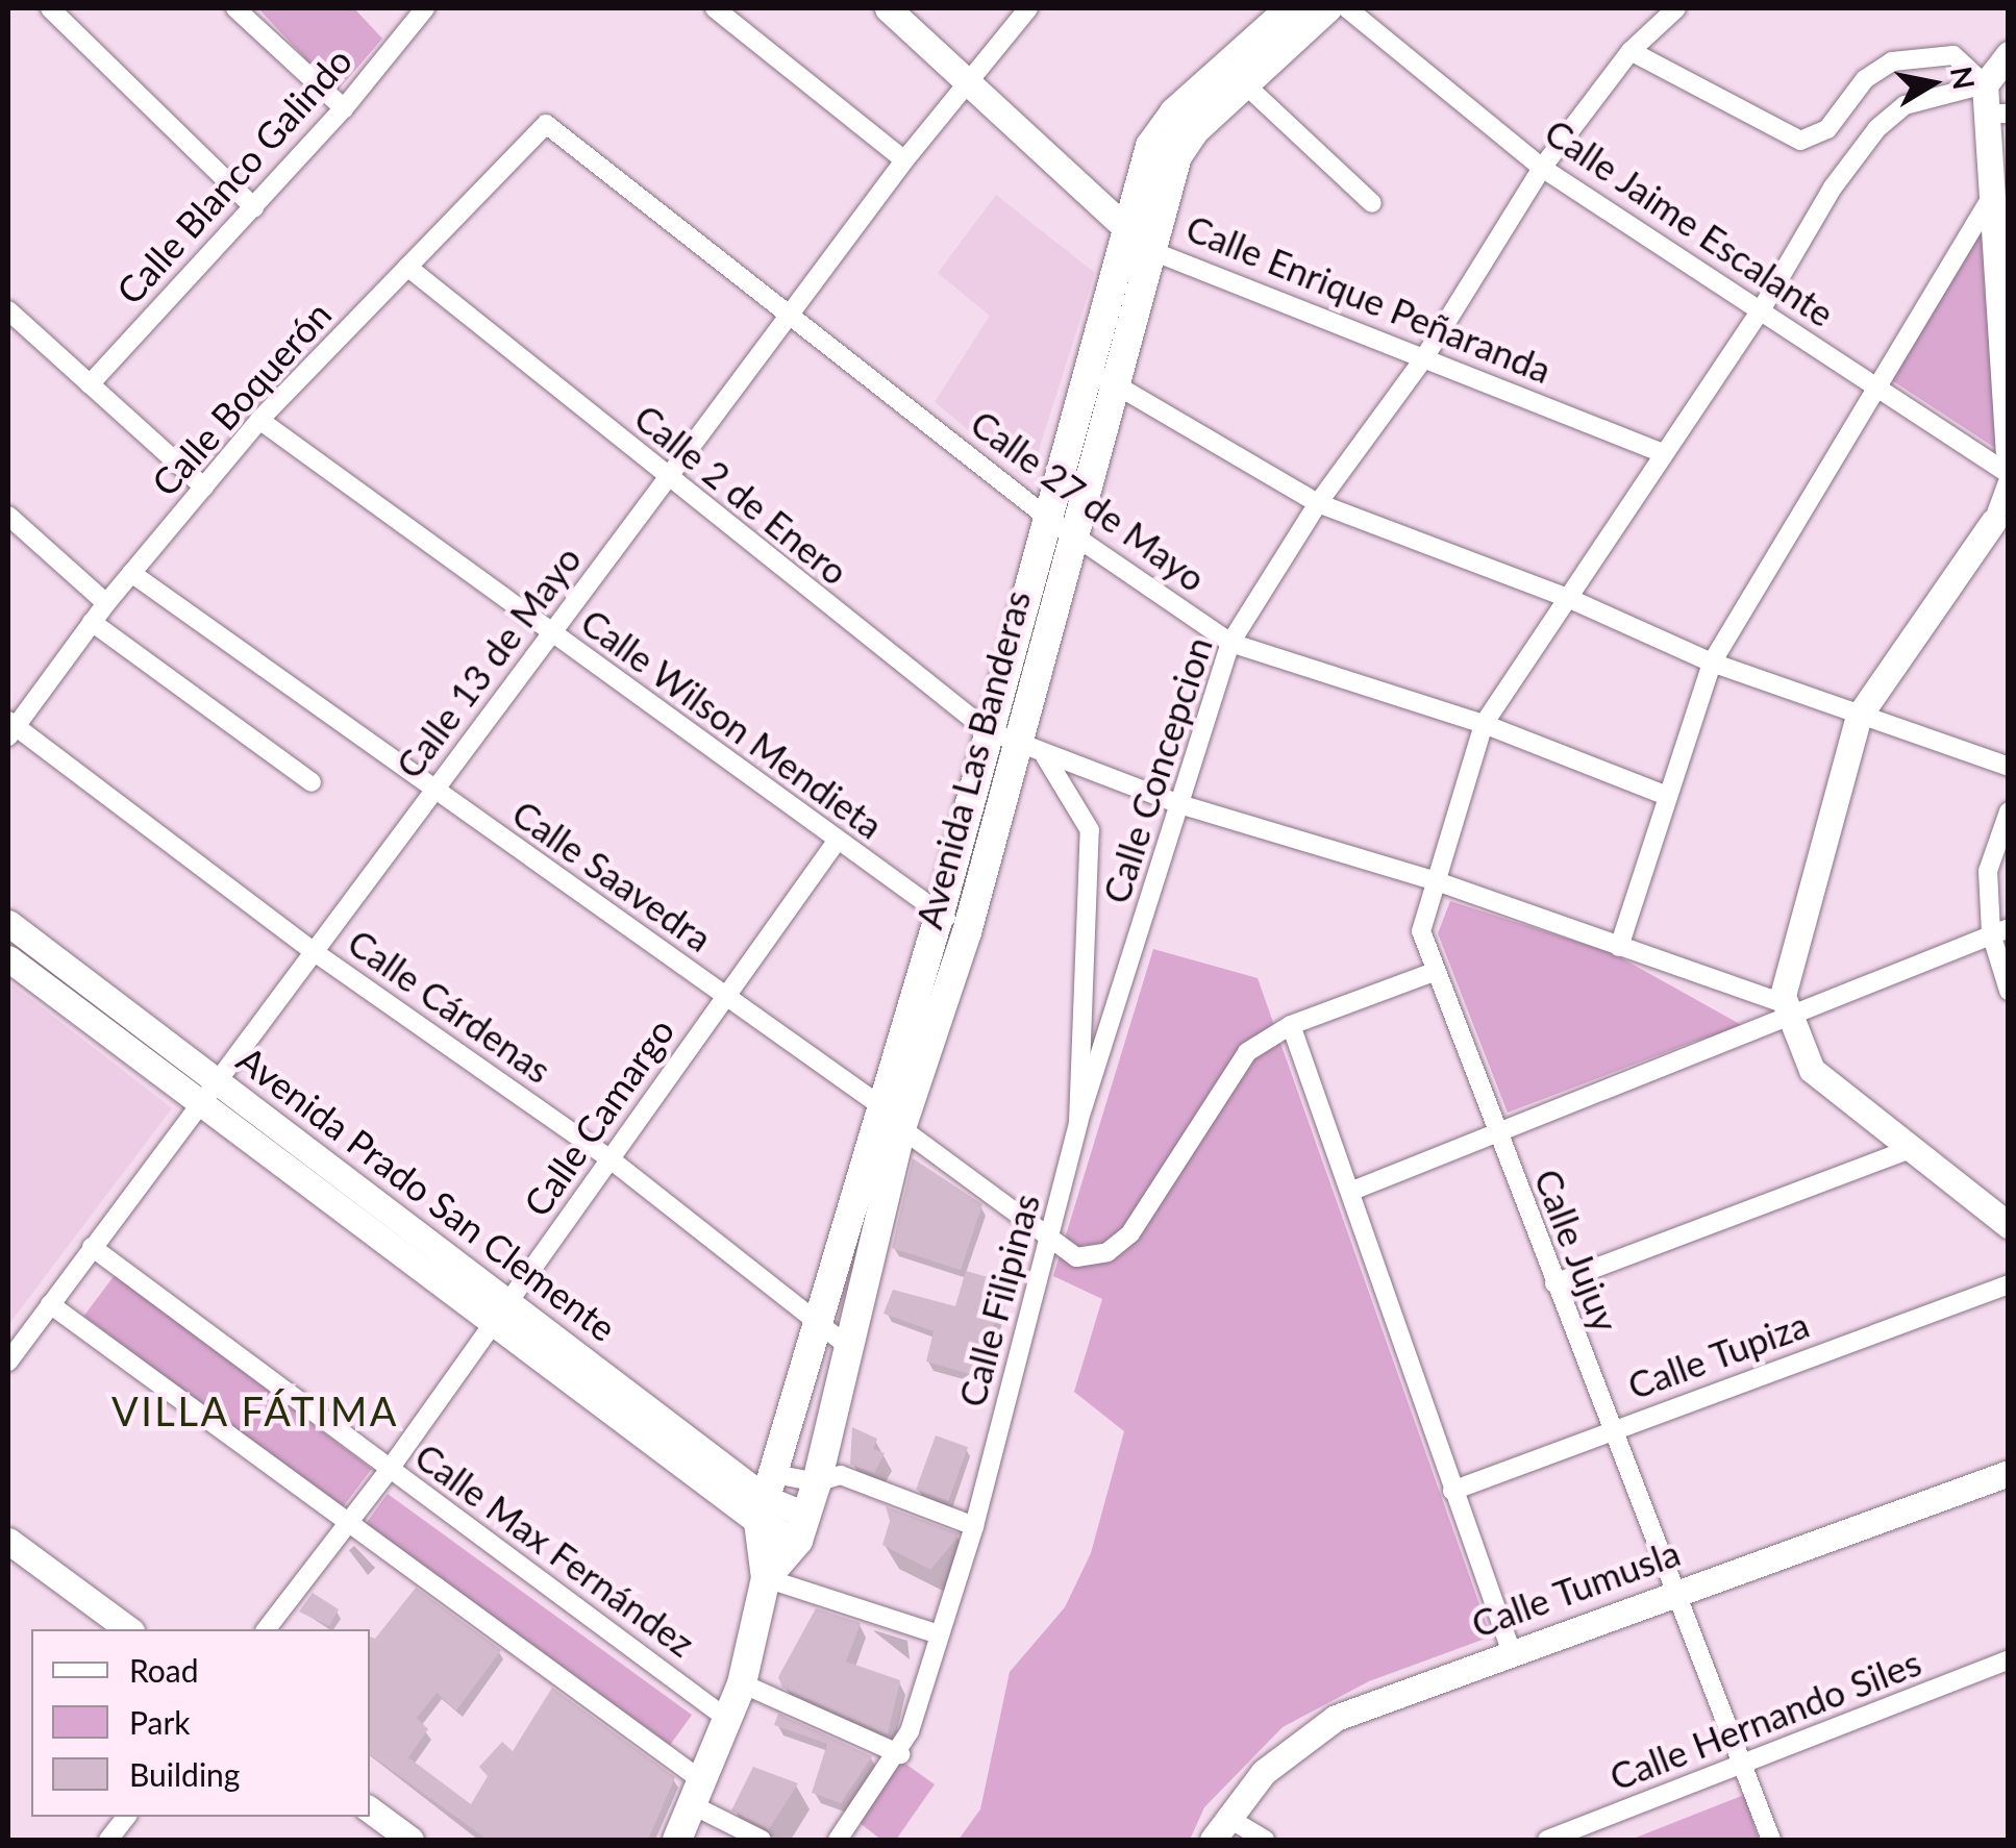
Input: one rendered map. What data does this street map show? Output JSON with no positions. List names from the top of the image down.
{
  "streets": {
    "main road": ["Avenida Las Banderas"],
    "street": [
      "Calle Blanco Galindo",
      "Calle Jaime Escalante",
      "Calle Enrique Peñaranda",
      "Calle Boquerón",
      "Calle 2 de Enero",
      "Calle 27 de Mayo",
      "Calle 13 de Mayo",
      "Calle Wilson Mendieta",
      "Calle Concepcion",
      "Calle Saavedra",
      "Calle Cárdenas",
      "Calle Camargo",
      "Avenida Prado San Clemente",
      "Calle Jujuy",
      "Calle Filipinas",
      "Calle Tupiza",
      "Calle Max Fernández",
      "Calle Tumusla",
      "Calle Hernando Siles"
    ]
  },
  "crossings": [
    ["Calle Jaime Escalante", "Calle Concepcion"],
    ["Calle Enrique Peñaranda", "Calle 13 de Mayo"],
    ["Calle Enrique Peñaranda", "Avenida Las Banderas"],
    ["Calle Enrique Peñaranda", "Calle Concepcion"],
    ["Calle Boquerón", "Calle 2 de Enero"],
    ["Calle Boquerón", "Calle 27 de Mayo"],
    ["Calle Boquerón", "Calle Wilson Mendieta"],
    ["Calle Boquerón", "Calle Saavedra"],
    ["Calle Boquerón", "Calle Cárdenas"],
    ["Calle 2 de Enero", "Calle 13 de Mayo"],
    ["Calle 2 de Enero", "Avenida Las Banderas"],
    ["Calle 2 de Enero", "Calle Concepcion"],
    ["Calle 2 de Enero", "Calle Jujuy"],
    ["Calle 2 de Enero", "Calle Filipinas"],
    ["Calle 27 de Mayo", "Calle 13 de Mayo"],
    ["Calle 27 de Mayo", "Avenida Las Banderas"],
    ["Calle 27 de Mayo", "Calle Concepcion"],
    ["Calle 13 de Mayo", "Calle Wilson Mendieta"],
    ["Calle 13 de Mayo", "Calle Saavedra"],
    ["Calle 13 de Mayo", "Calle Cárdenas"],
    ["Calle 13 de Mayo", "Avenida Prado San Clemente"],
    ["Calle 13 de Mayo", "Calle Max Fernández"],
    ["Calle Wilson Mendieta", "Avenida Las Banderas"],
    ["Calle Wilson Mendieta", "Calle Camargo"],
    ["Avenida Las Banderas", "Calle Saavedra"],
    ["Avenida Las Banderas", "Calle Cárdenas"],
    ["Avenida Las Banderas", "Avenida Prado San Clemente"],
    ["Avenida Las Banderas", "Calle Max Fernández"],
    ["Calle Concepcion", "Calle Filipinas"],
    ["Calle Saavedra", "Calle Camargo"],
    ["Calle Saavedra", "Calle Filipinas"],
    ["Calle Cárdenas", "Calle Camargo"],
    ["Calle Camargo", "Avenida Prado San Clemente"],
    ["Calle Camargo", "Calle Max Fernández"],
    ["Calle Jujuy", "Calle Tupiza"],
    ["Calle Jujuy", "Calle Tumusla"],
    ["Calle Jujuy", "Calle Hernando Siles"]
  ],
  "districts": ["VILLA FÁTIMA"],
  "legend": ["Road", "Park", "Building"],
  "north": "right"
}
